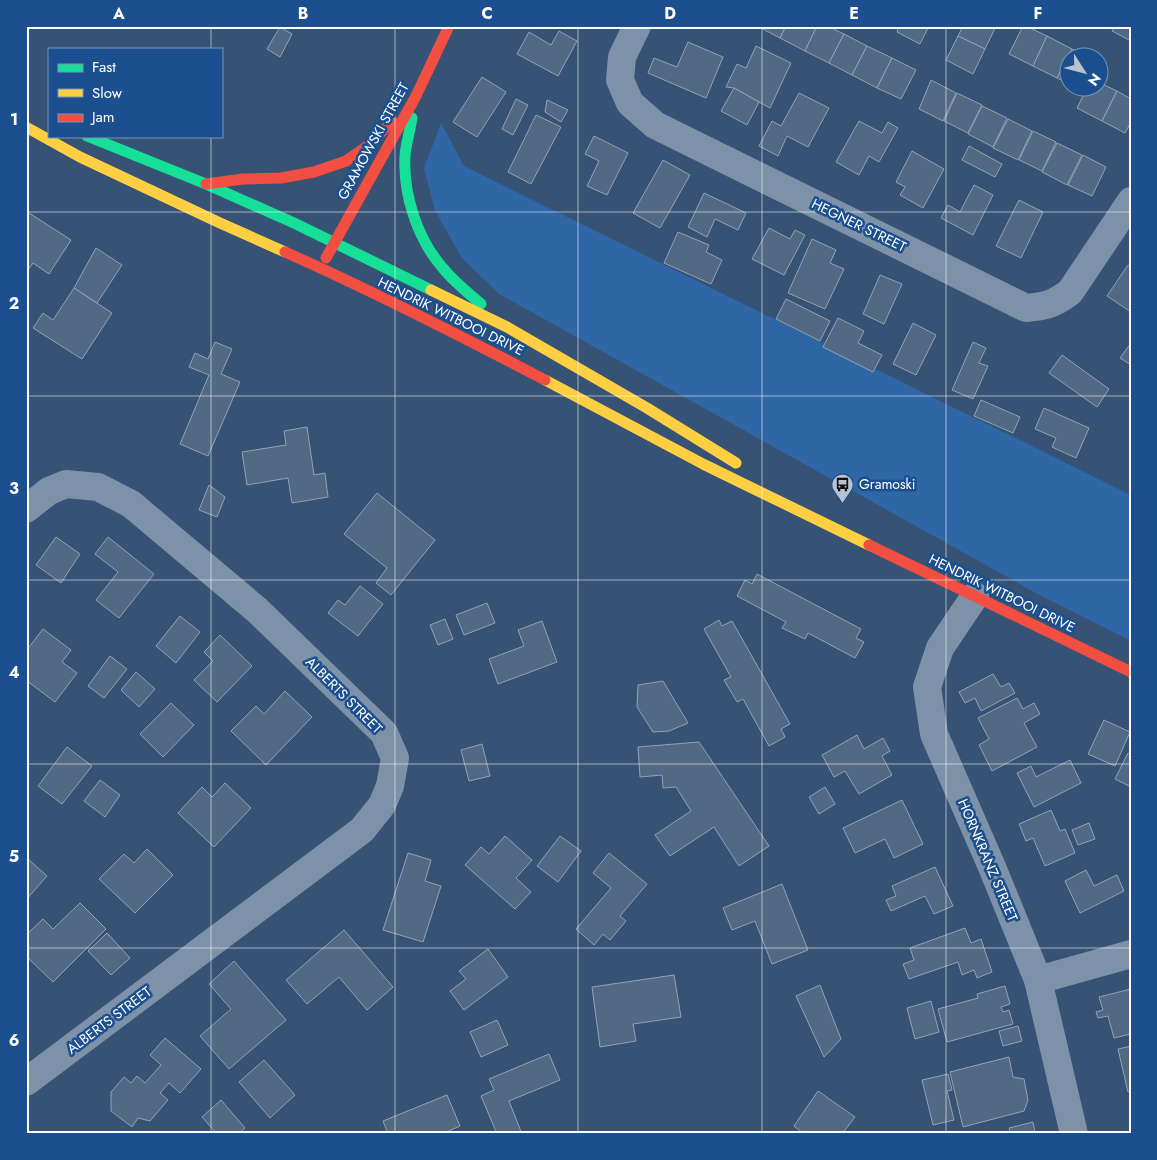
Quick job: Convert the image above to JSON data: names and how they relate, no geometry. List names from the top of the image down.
{
  "streets": {
    "main road": ["GRAMOWSKI STREET", "HENDRIK WITBOOI DRIVE"],
    "street": ["HEGNER STREET", "ALBERTS STREET", "HORNKRANZ STREET"]
  },
  "crossings": [
    ["GRAMOWSKI STREET", "HENDRIK WITBOOI DRIVE"],
    ["HENDRIK WITBOOI DRIVE", "HORNKRANZ STREET"]
  ],
  "places": {
    "bus stop": ["Gramoski"]
  },
  "legend": ["Fast", "Slow", "Jam"],
  "north": "bottom right",
  "grid": {
    "columns": [
      "A",
      "B",
      "C",
      "D",
      "E",
      "F"
    ],
    "rows": [
      "1",
      "2",
      "3",
      "4",
      "5",
      "6"
    ]
  }
}
